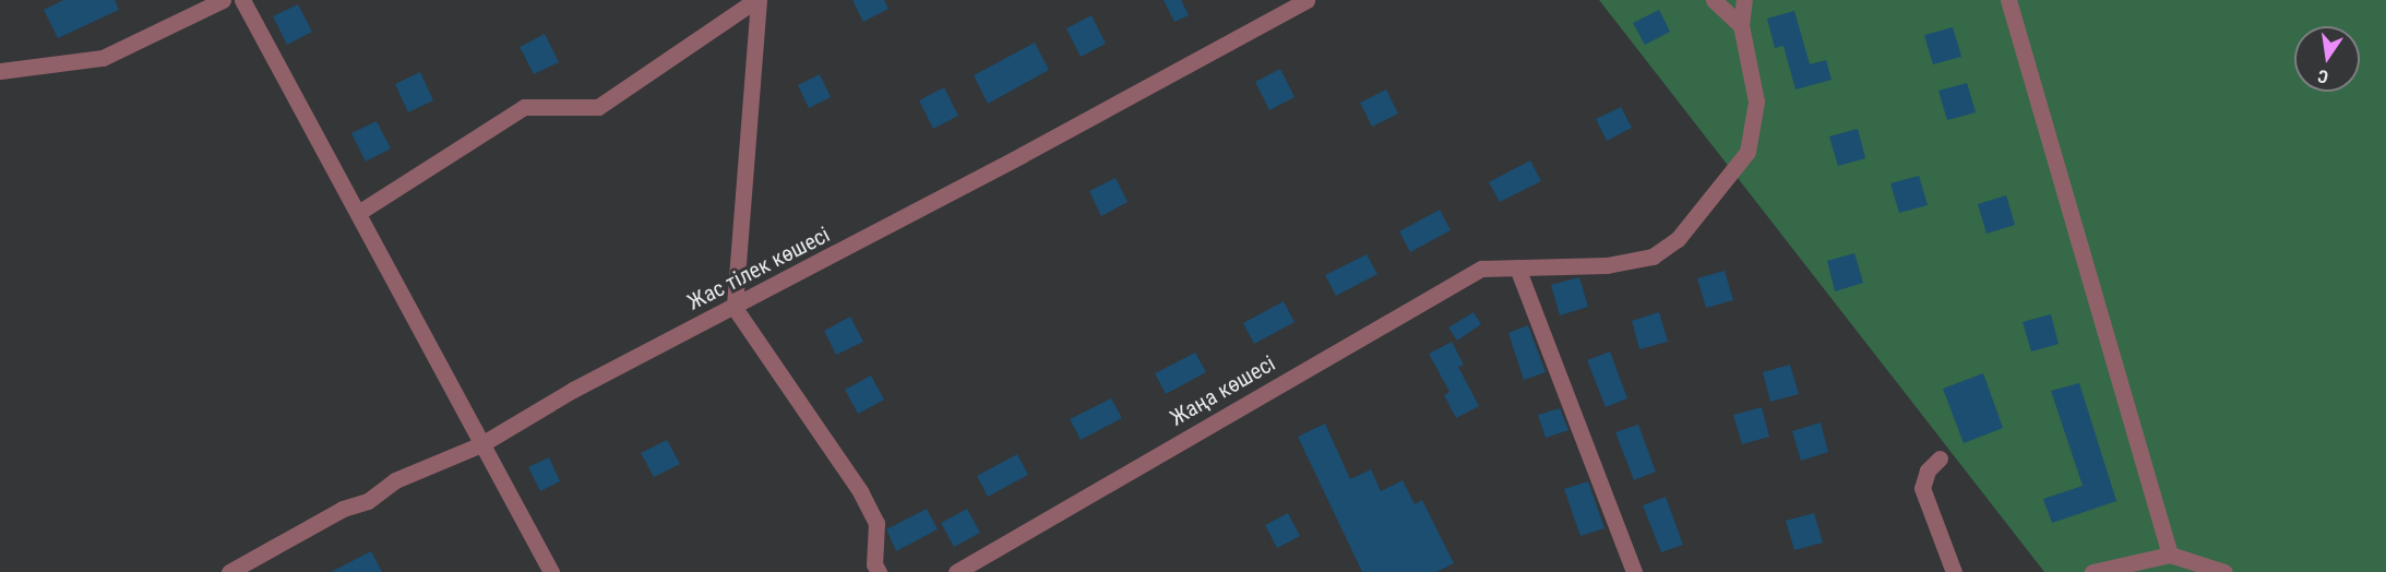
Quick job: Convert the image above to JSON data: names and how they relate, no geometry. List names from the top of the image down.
{
  "streets": {
    "street": ["Жас тілек көшесі", "Жаңа көшесі"]
  },
  "north": "bottom"
}
